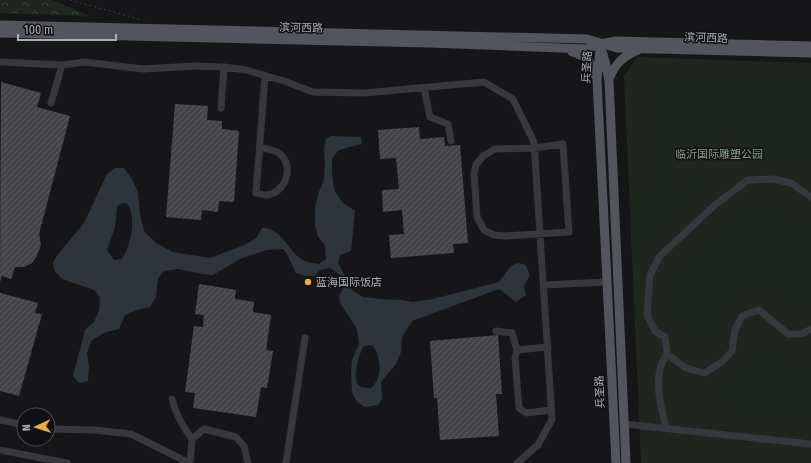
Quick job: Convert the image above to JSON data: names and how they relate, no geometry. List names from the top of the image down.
{
  "streets": {
    "main road": ["滨河西路", "兵圣路"]
  },
  "crossings": [
    ["滨河西路", "兵圣路"]
  ],
  "parks": ["临沂国际雕塑公园"],
  "places": ["蓝海国际饭店"],
  "scale_bar": "100 m",
  "north": "left"
}
